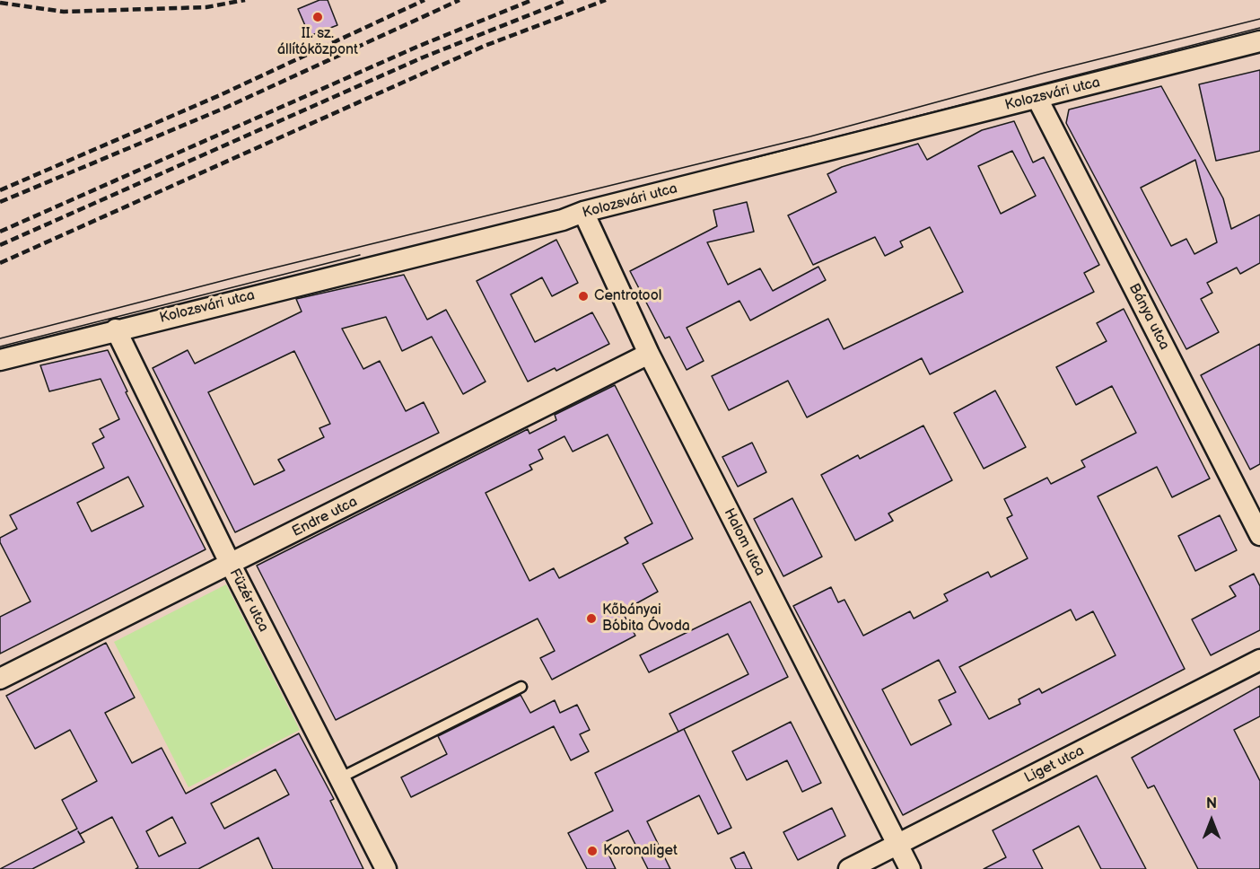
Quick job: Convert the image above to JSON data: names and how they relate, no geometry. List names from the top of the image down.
{
  "streets": {
    "street": [
      "Kolozsvári utca",
      "Bánya utca",
      "Endre utca",
      "Halom utca",
      "Füzér utca",
      "Liget utca"
    ]
  },
  "crossings": [
    ["Kolozsvári utca", "Bánya utca"],
    ["Kolozsvári utca", "Halom utca"],
    ["Kolozsvári utca", "Füzér utca"],
    ["Endre utca", "Halom utca"],
    ["Endre utca", "Füzér utca"],
    ["Halom utca", "Liget utca"]
  ],
  "places": [
    "II. sz. állítóközpont",
    "Centrotool",
    "Kőbányai Bóbita Óvoda",
    "Koronaliget"
  ],
  "north": "top"
}
